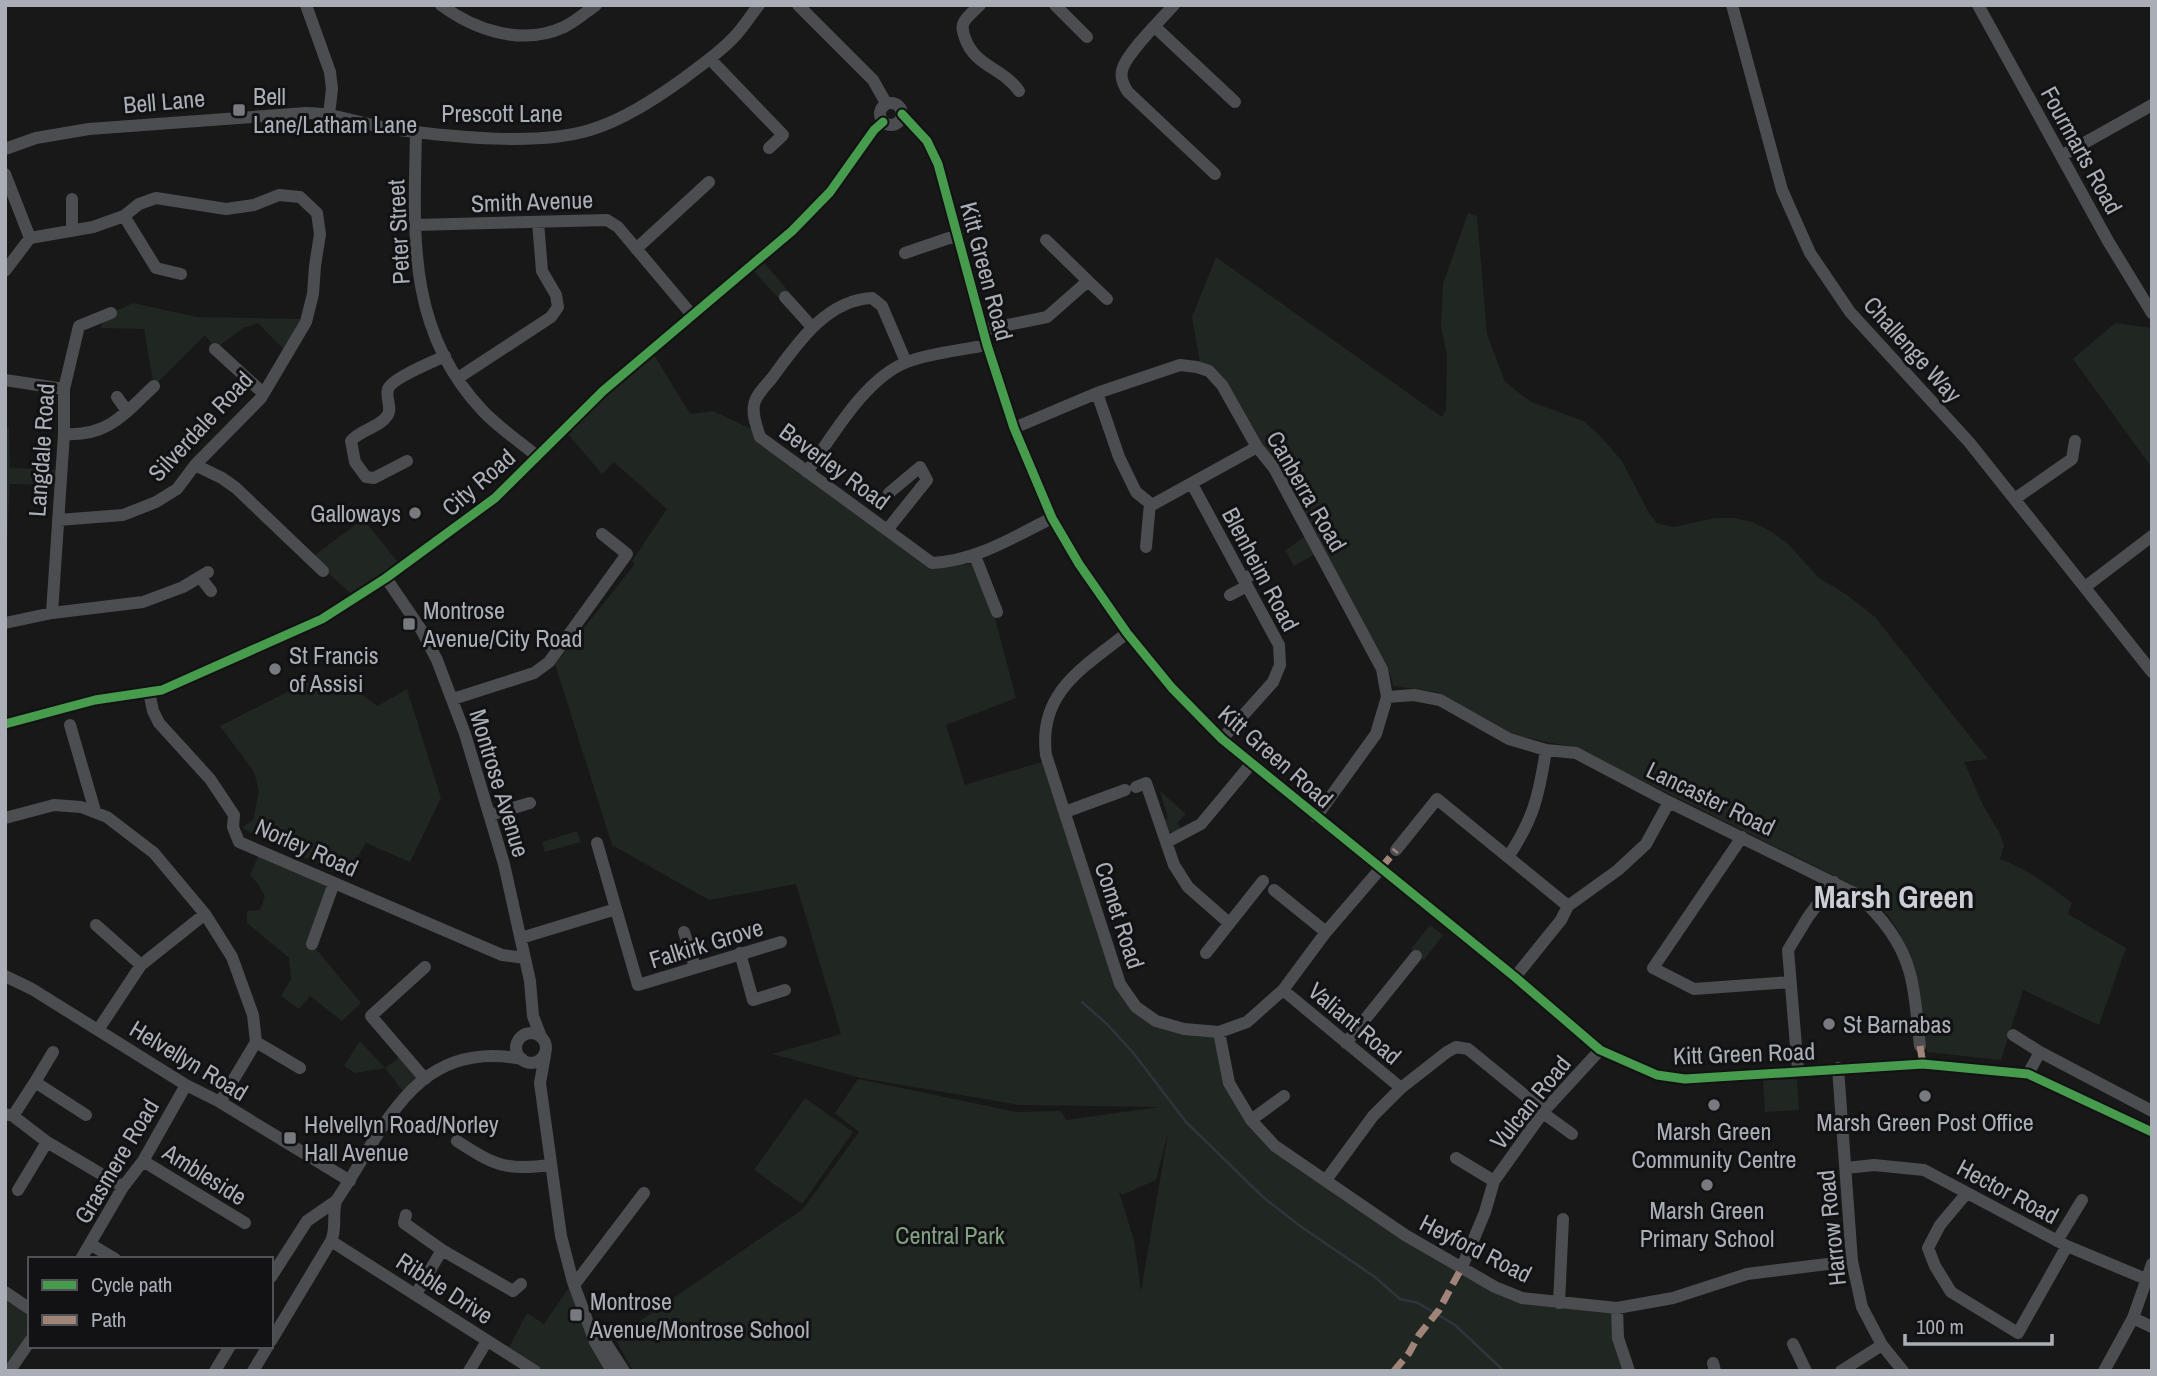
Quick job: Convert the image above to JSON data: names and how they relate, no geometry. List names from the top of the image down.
{
  "streets": {
    "street": [
      "Bell Lane",
      "Prescott Lane",
      "Fourmarts Road",
      "Smith Avenue",
      "Peter Street",
      "Kitt Green Road",
      "Challenge Way",
      "Silverdale Road",
      "Langdale Road",
      "Beverley Road",
      "City Road",
      "Canberra Road",
      "Blenheim Road",
      "Montrose Avenue",
      "Lancaster Road",
      "Norley Road",
      "Comet Road",
      "Falkirk Grove",
      "Valiant Road",
      "Helvellyn Road",
      "Vulcan Road",
      "Grasmere Road",
      "Ambleside",
      "Hector Road",
      "Harrow Road",
      "Heyford Road",
      "Ribble Drive"
    ]
  },
  "crossings": [
    ["Bell Lane", "Prescott Lane"],
    ["Prescott Lane", "Peter Street"],
    ["Smith Avenue", "Peter Street"],
    ["Smith Avenue", "City Road"],
    ["Peter Street", "City Road"],
    ["Kitt Green Road", "Beverley Road"],
    ["Kitt Green Road", "City Road"],
    ["Kitt Green Road", "Canberra Road"],
    ["Kitt Green Road", "Blenheim Road"],
    ["Kitt Green Road", "Comet Road"],
    ["Kitt Green Road", "Vulcan Road"],
    ["Kitt Green Road", "Harrow Road"],
    ["Silverdale Road", "Langdale Road"],
    ["City Road", "Montrose Avenue"],
    ["City Road", "Norley Road"],
    ["Canberra Road", "Lancaster Road"],
    ["Montrose Avenue", "Norley Road"],
    ["Comet Road", "Valiant Road"],
    ["Comet Road", "Heyford Road"],
    ["Helvellyn Road", "Grasmere Road"],
    ["Vulcan Road", "Heyford Road"],
    ["Grasmere Road", "Ambleside"],
    ["Hector Road", "Harrow Road"],
    ["Harrow Road", "Heyford Road"]
  ],
  "districts": ["Marsh Green"],
  "parks": ["Central Park"],
  "places": {
    "transit": [
      "Bell Lane/Latham Lane",
      "Montrose Avenue/City Road",
      "Helvellyn Road/Norley Hall Avenue",
      "Montrose Avenue/Montrose School"
    ],
    "other": [
      "Galloways",
      "St Francis of Assisi",
      "St Barnabas",
      "Marsh Green Post Office",
      "Marsh Green Community Centre",
      "Marsh Green Primary School"
    ]
  },
  "legend": ["Cycle path", "Path"],
  "scale_bar": "100 m"
}
